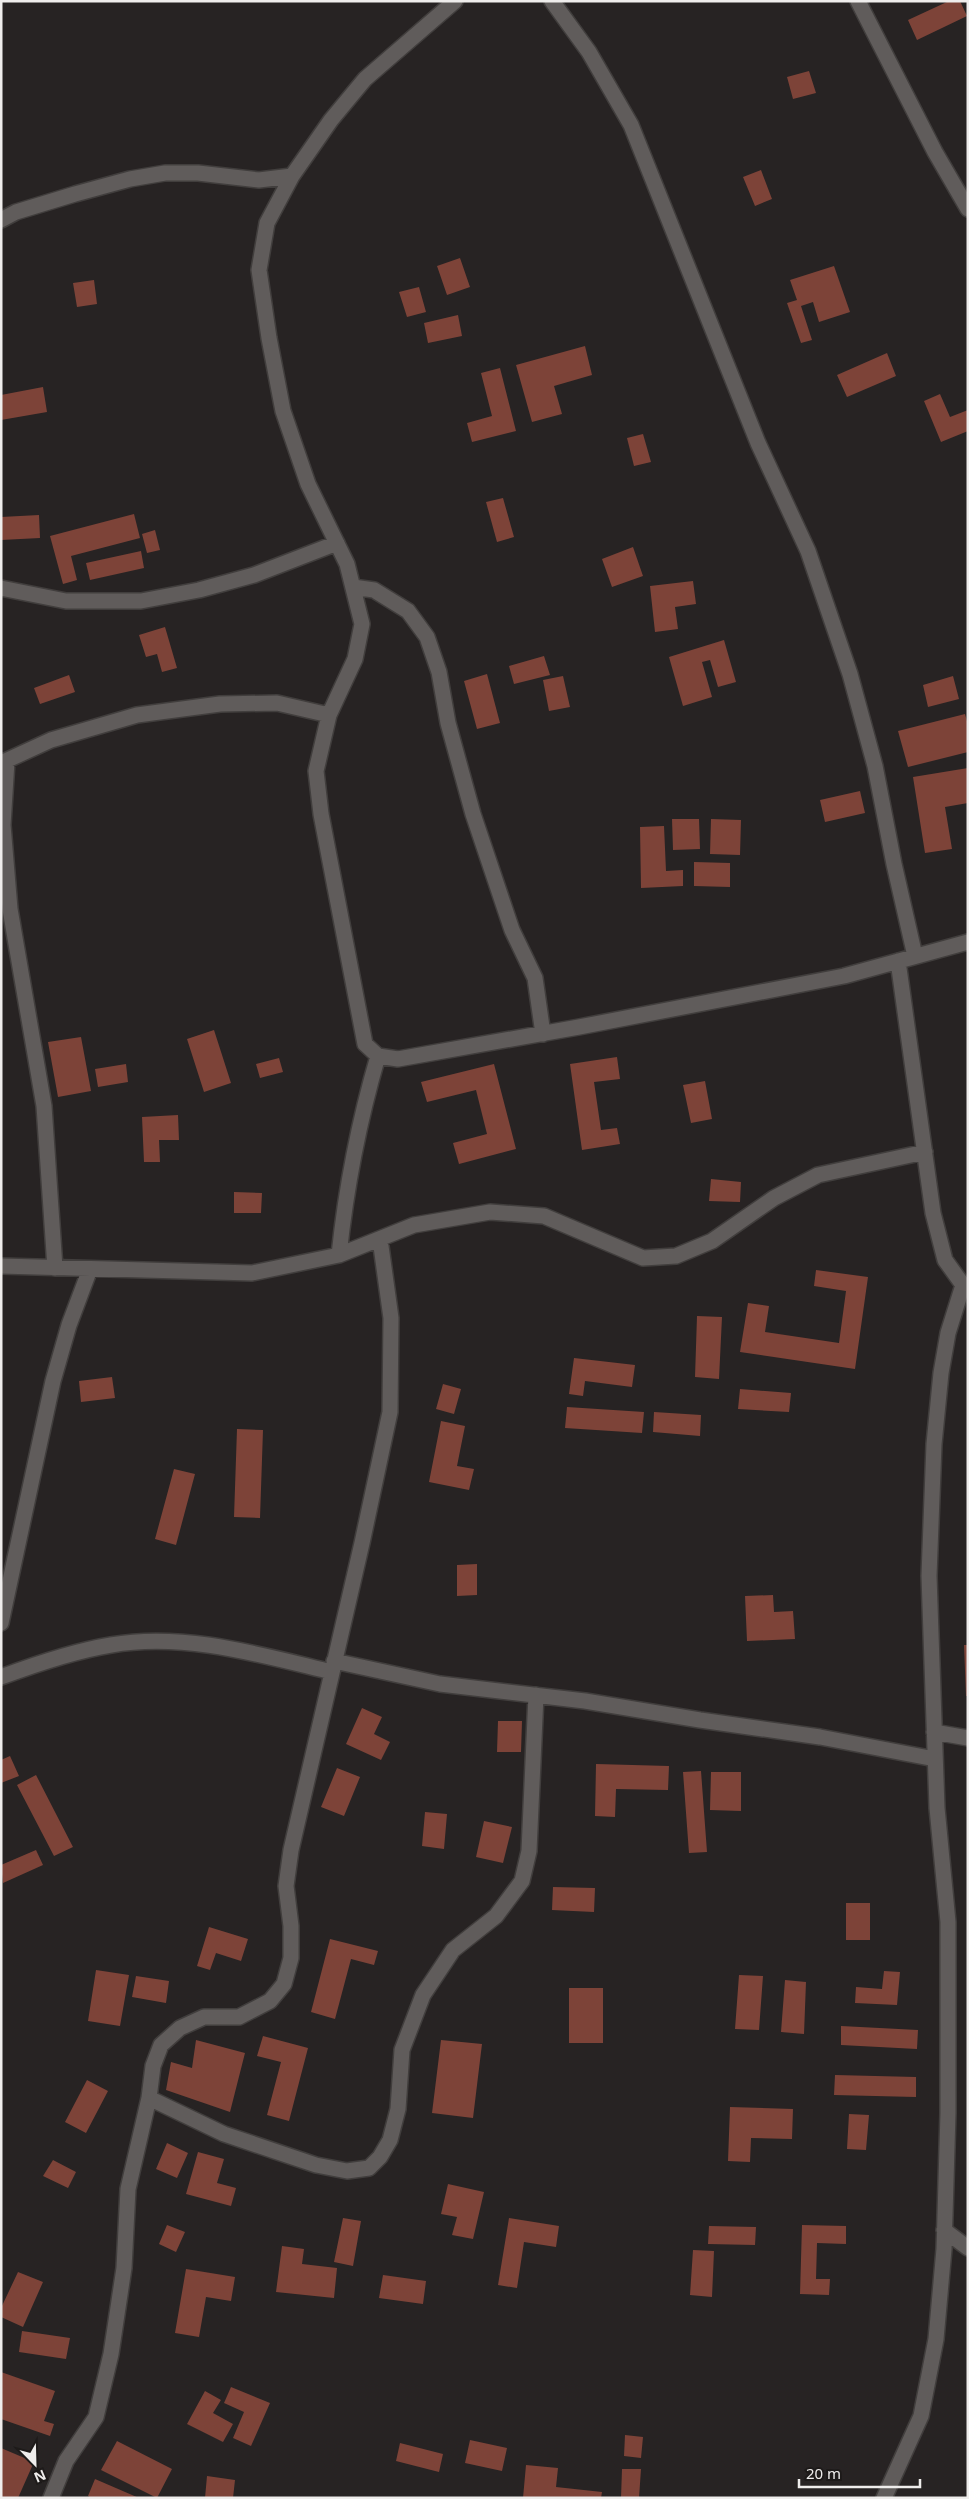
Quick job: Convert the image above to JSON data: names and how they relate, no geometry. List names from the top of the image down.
{
  "scale_bar": "20 m",
  "north": "bottom right"
}
